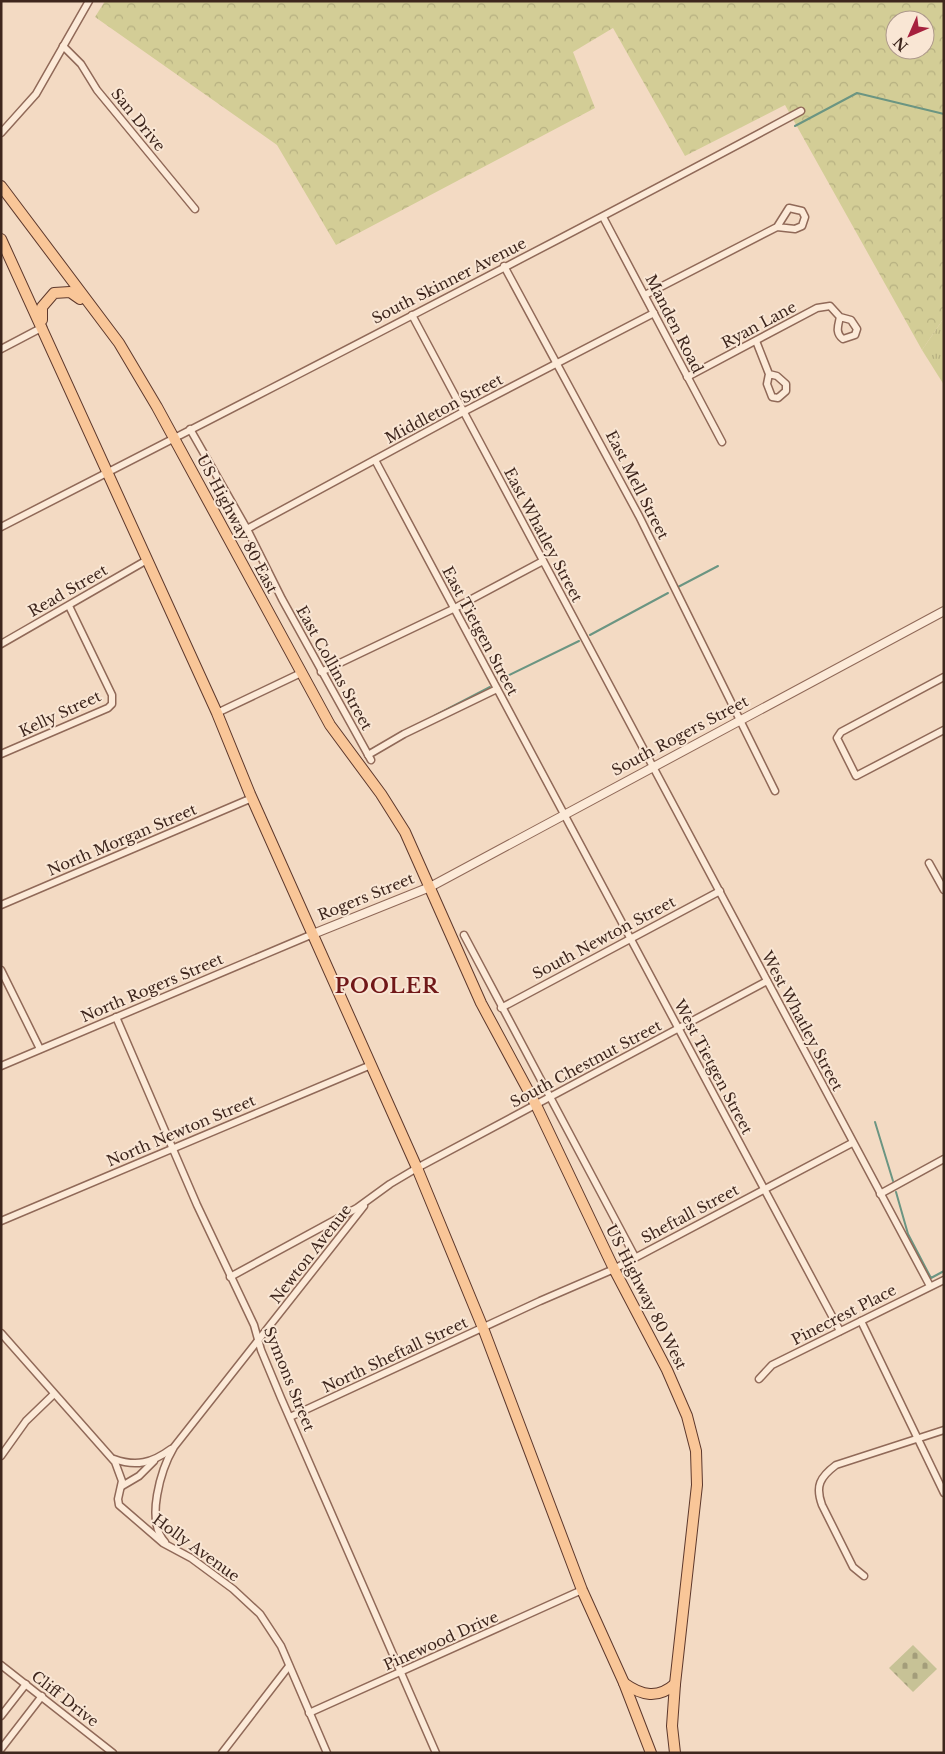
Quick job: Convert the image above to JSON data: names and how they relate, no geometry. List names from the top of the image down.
{
  "streets": {
    "main road": ["US Highway 80 East", "US Highway 80 West"],
    "street": [
      "San Drive",
      "South Skinner Avenue",
      "Manden Road",
      "Ryan Lane",
      "Middleton Street",
      "East Mell Street",
      "East Whatley Street",
      "Read Street",
      "East Tietgen Street",
      "East Collins Street",
      "Kelly Street",
      "South Rogers Street",
      "North Morgan Street",
      "Rogers Street",
      "South Newton Street",
      "North Rogers Street",
      "West Whatley Street",
      "South Chestnut Street",
      "West Tietgen Street",
      "North Newton Street",
      "Sheftall Street",
      "Newton Avenue",
      "Pinecrest Place",
      "North Sheftall Street",
      "Symons Street",
      "Holly Avenue",
      "Pinewood Drive",
      "Cliff Drive"
    ]
  },
  "crossings": [
    ["South Skinner Avenue", "Manden Road"],
    ["South Skinner Avenue", "East Mell Street"],
    ["South Skinner Avenue", "US Highway 80 East"],
    ["South Skinner Avenue", "East Whatley Street"],
    ["South Skinner Avenue", "East Collins Street"],
    ["Manden Road", "Ryan Lane"],
    ["Manden Road", "Middleton Street"],
    ["Middleton Street", "East Mell Street"],
    ["Middleton Street", "East Whatley Street"],
    ["Middleton Street", "East Tietgen Street"],
    ["Middleton Street", "East Collins Street"],
    ["East Mell Street", "South Rogers Street"],
    ["US Highway 80 East", "South Rogers Street"],
    ["US Highway 80 East", "Rogers Street"],
    ["US Highway 80 East", "US Highway 80 West"],
    ["East Whatley Street", "South Rogers Street"],
    ["East Whatley Street", "West Whatley Street"],
    ["Read Street", "Kelly Street"],
    ["East Tietgen Street", "East Collins Street"],
    ["East Tietgen Street", "South Rogers Street"],
    ["East Tietgen Street", "West Tietgen Street"],
    ["South Rogers Street", "Rogers Street"],
    ["South Rogers Street", "West Whatley Street"],
    ["South Rogers Street", "West Tietgen Street"],
    ["South Rogers Street", "US Highway 80 West"],
    ["Rogers Street", "North Rogers Street"],
    ["Rogers Street", "US Highway 80 West"],
    ["South Newton Street", "West Whatley Street"],
    ["South Newton Street", "West Tietgen Street"],
    ["North Rogers Street", "Symons Street"],
    ["West Whatley Street", "South Chestnut Street"],
    ["West Whatley Street", "Sheftall Street"],
    ["West Whatley Street", "Pinecrest Place"],
    ["South Chestnut Street", "West Tietgen Street"],
    ["South Chestnut Street", "Newton Avenue"],
    ["South Chestnut Street", "US Highway 80 West"],
    ["South Chestnut Street", "Symons Street"],
    ["West Tietgen Street", "Sheftall Street"],
    ["West Tietgen Street", "Pinecrest Place"],
    ["North Newton Street", "Symons Street"],
    ["Sheftall Street", "US Highway 80 West"],
    ["Sheftall Street", "North Sheftall Street"],
    ["Newton Avenue", "Symons Street"],
    ["Newton Avenue", "Holly Avenue"],
    ["North Sheftall Street", "Symons Street"],
    ["Symons Street", "Pinewood Drive"],
    ["Holly Avenue", "Pinewood Drive"]
  ],
  "districts": ["POOLER"],
  "north": "bottom left"
}
